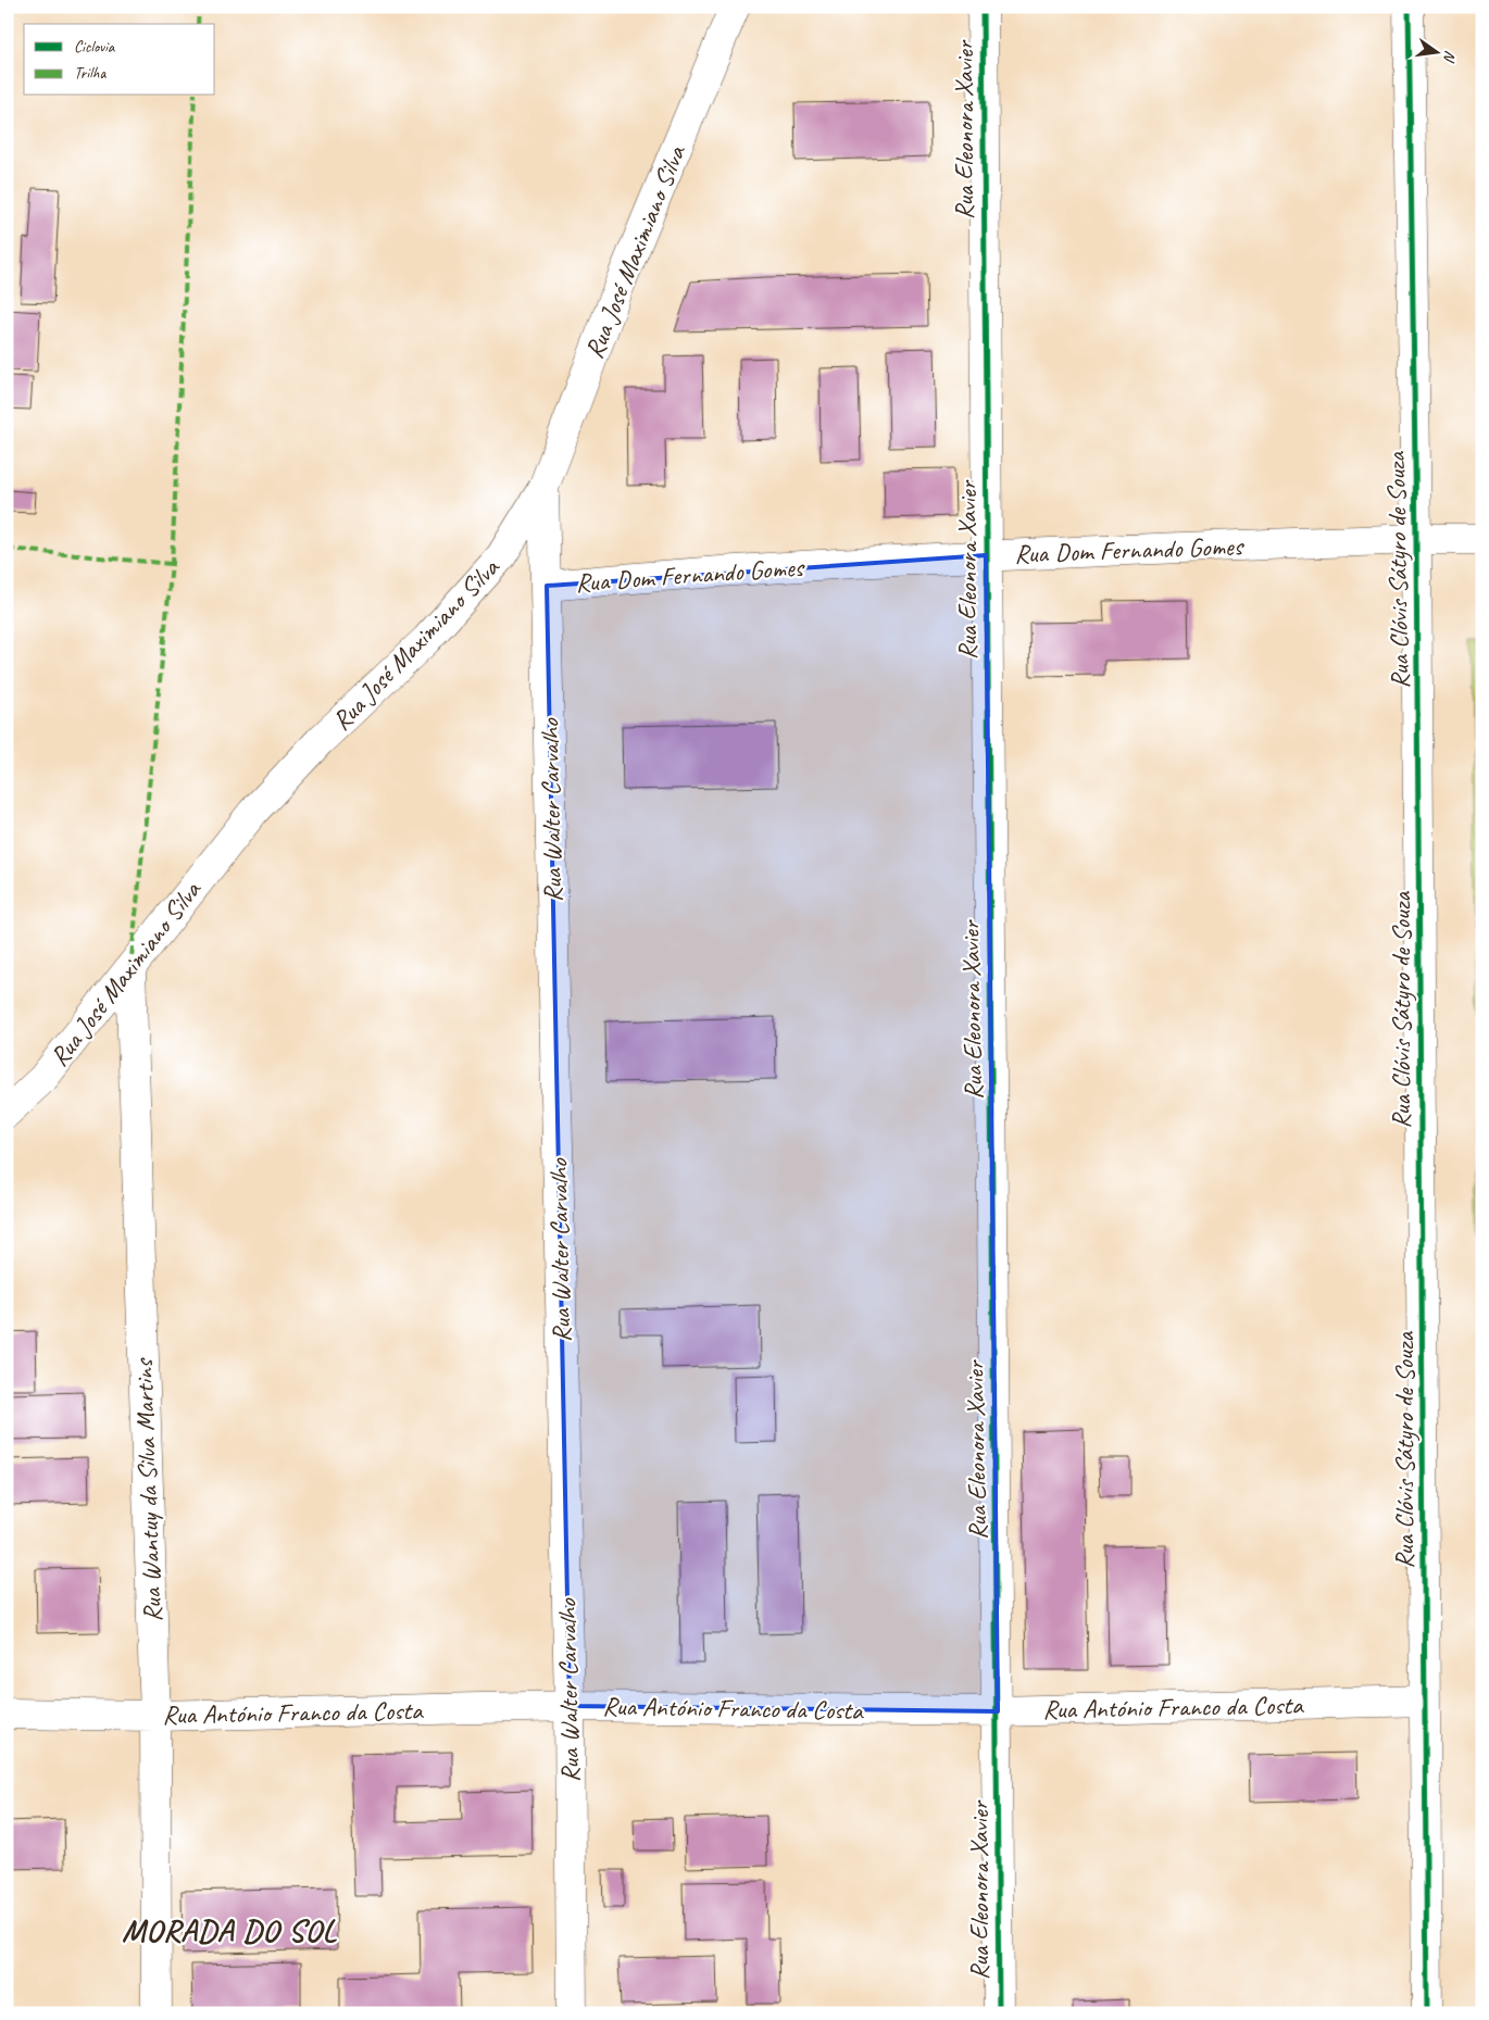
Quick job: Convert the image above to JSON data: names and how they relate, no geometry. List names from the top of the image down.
{
  "streets": {
    "street": [
      "Rua Eleonora Xavier",
      "Rua José Maximiano Silva",
      "Rua Dom Fernando Gomes",
      "Rua Clóvis Sátyro de Souza",
      "Rua Walter Carvalho",
      "Rua Wantuy da Silva Martins",
      "Rua António Franco da Costa"
    ]
  },
  "crossings": [
    ["Rua Eleonora Xavier", "Rua Dom Fernando Gomes"],
    ["Rua Eleonora Xavier", "Rua António Franco da Costa"],
    ["Rua José Maximiano Silva", "Rua Walter Carvalho"],
    ["Rua José Maximiano Silva", "Rua Wantuy da Silva Martins"],
    ["Rua Dom Fernando Gomes", "Rua Clóvis Sátyro de Souza"],
    ["Rua Dom Fernando Gomes", "Rua Walter Carvalho"],
    ["Rua Clóvis Sátyro de Souza", "Rua António Franco da Costa"],
    ["Rua Walter Carvalho", "Rua António Franco da Costa"],
    ["Rua Wantuy da Silva Martins", "Rua António Franco da Costa"]
  ],
  "districts": ["MORADA DO SOL"],
  "legend": ["Ciclovia", "Trilha"],
  "north": "right"
}
